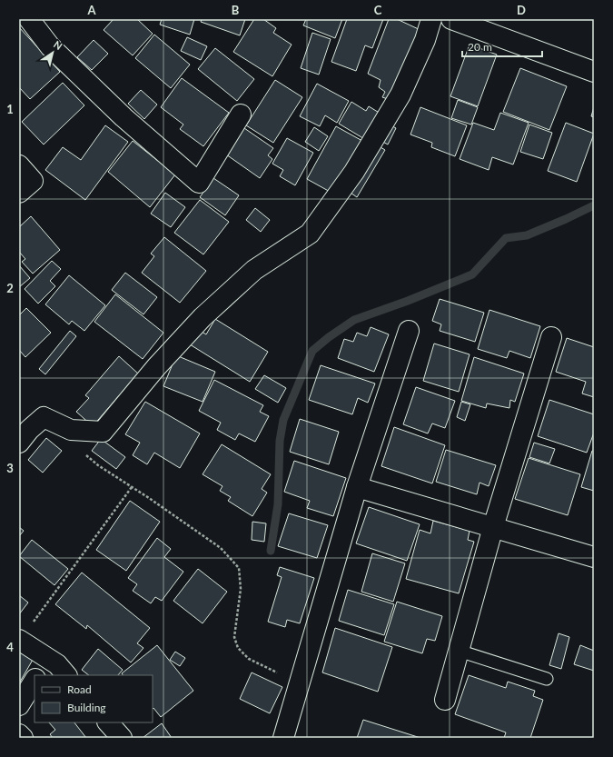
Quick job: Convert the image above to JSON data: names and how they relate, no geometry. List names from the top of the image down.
{
  "legend": ["Road", "Building"],
  "scale_bar": "20 m",
  "north": "top right",
  "grid": {
    "columns": [
      "A",
      "B",
      "C",
      "D"
    ],
    "rows": [
      "1",
      "2",
      "3",
      "4"
    ]
  }
}
